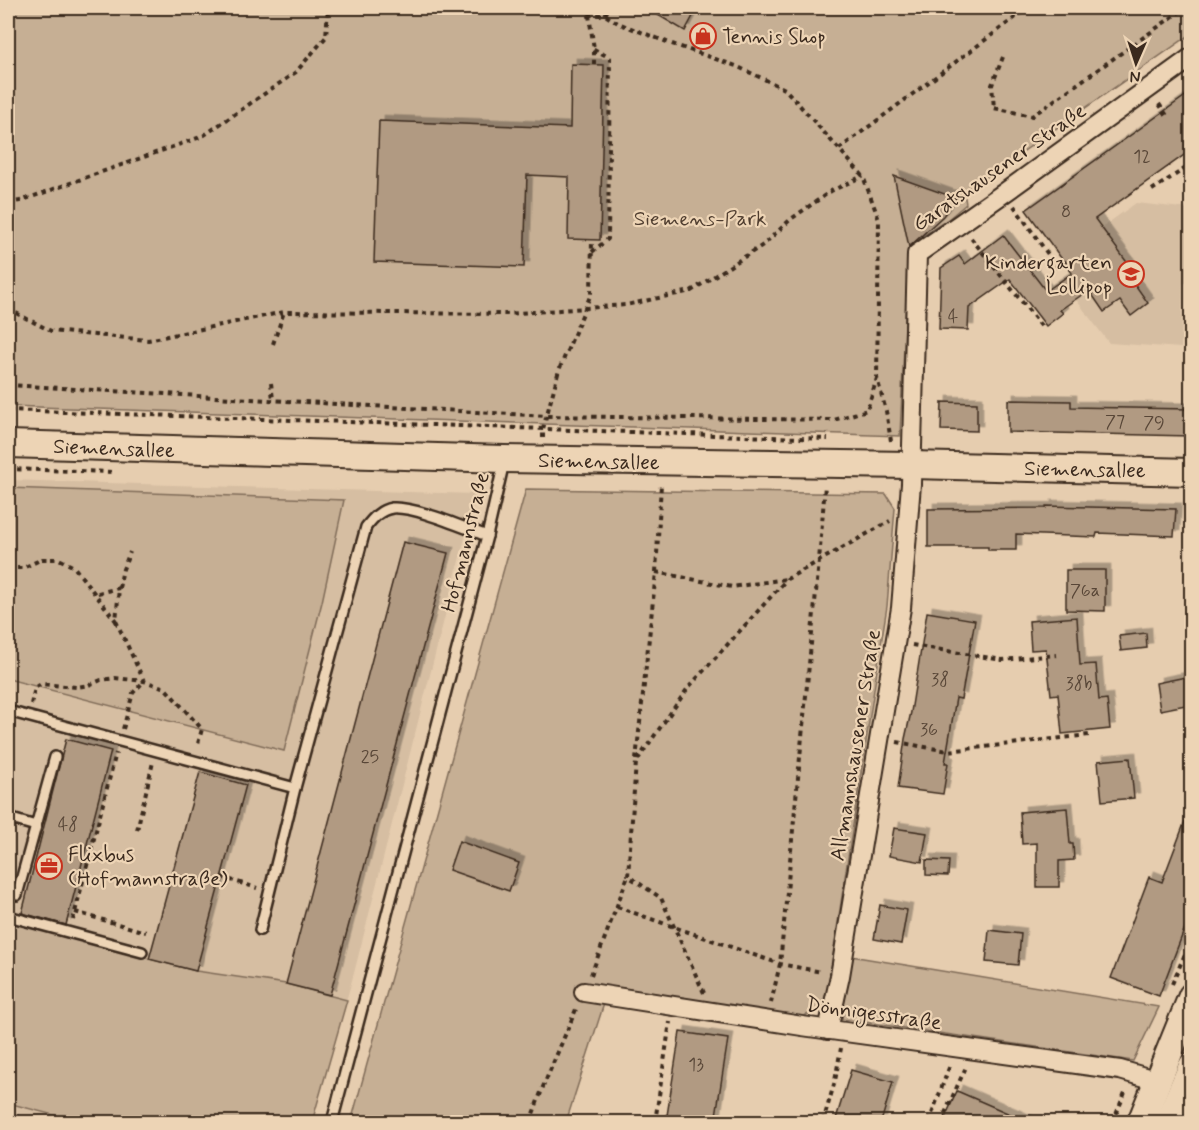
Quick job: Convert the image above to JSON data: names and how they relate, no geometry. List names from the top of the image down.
{
  "streets": {
    "main road": ["Siemensallee"],
    "street": ["Garatshausener Straße", "Allmannshausener Straße", "Dönnigesstraße"],
    "lane": ["Hofmannstraße"]
  },
  "crossings": [
    ["Garatshausener Straße", "Siemensallee"],
    ["Garatshausener Straße", "Allmannshausener Straße"],
    ["Siemensallee", "Hofmannstraße"],
    ["Siemensallee", "Allmannshausener Straße"],
    ["Allmannshausener Straße", "Dönnigesstraße"]
  ],
  "parks": ["Siemens-Park"],
  "places": {
    "shop": ["Tennis Shop"],
    "school or university": ["Kindergarten Lollipop"],
    "office": ["Flixbus (Hofmannstraße)"]
  },
  "house_numbers": [
    "12",
    "8",
    "4",
    "77",
    "79",
    "76a",
    "38",
    "38b",
    "36",
    "25",
    "48",
    "13"
  ],
  "north": "bottom"
}
